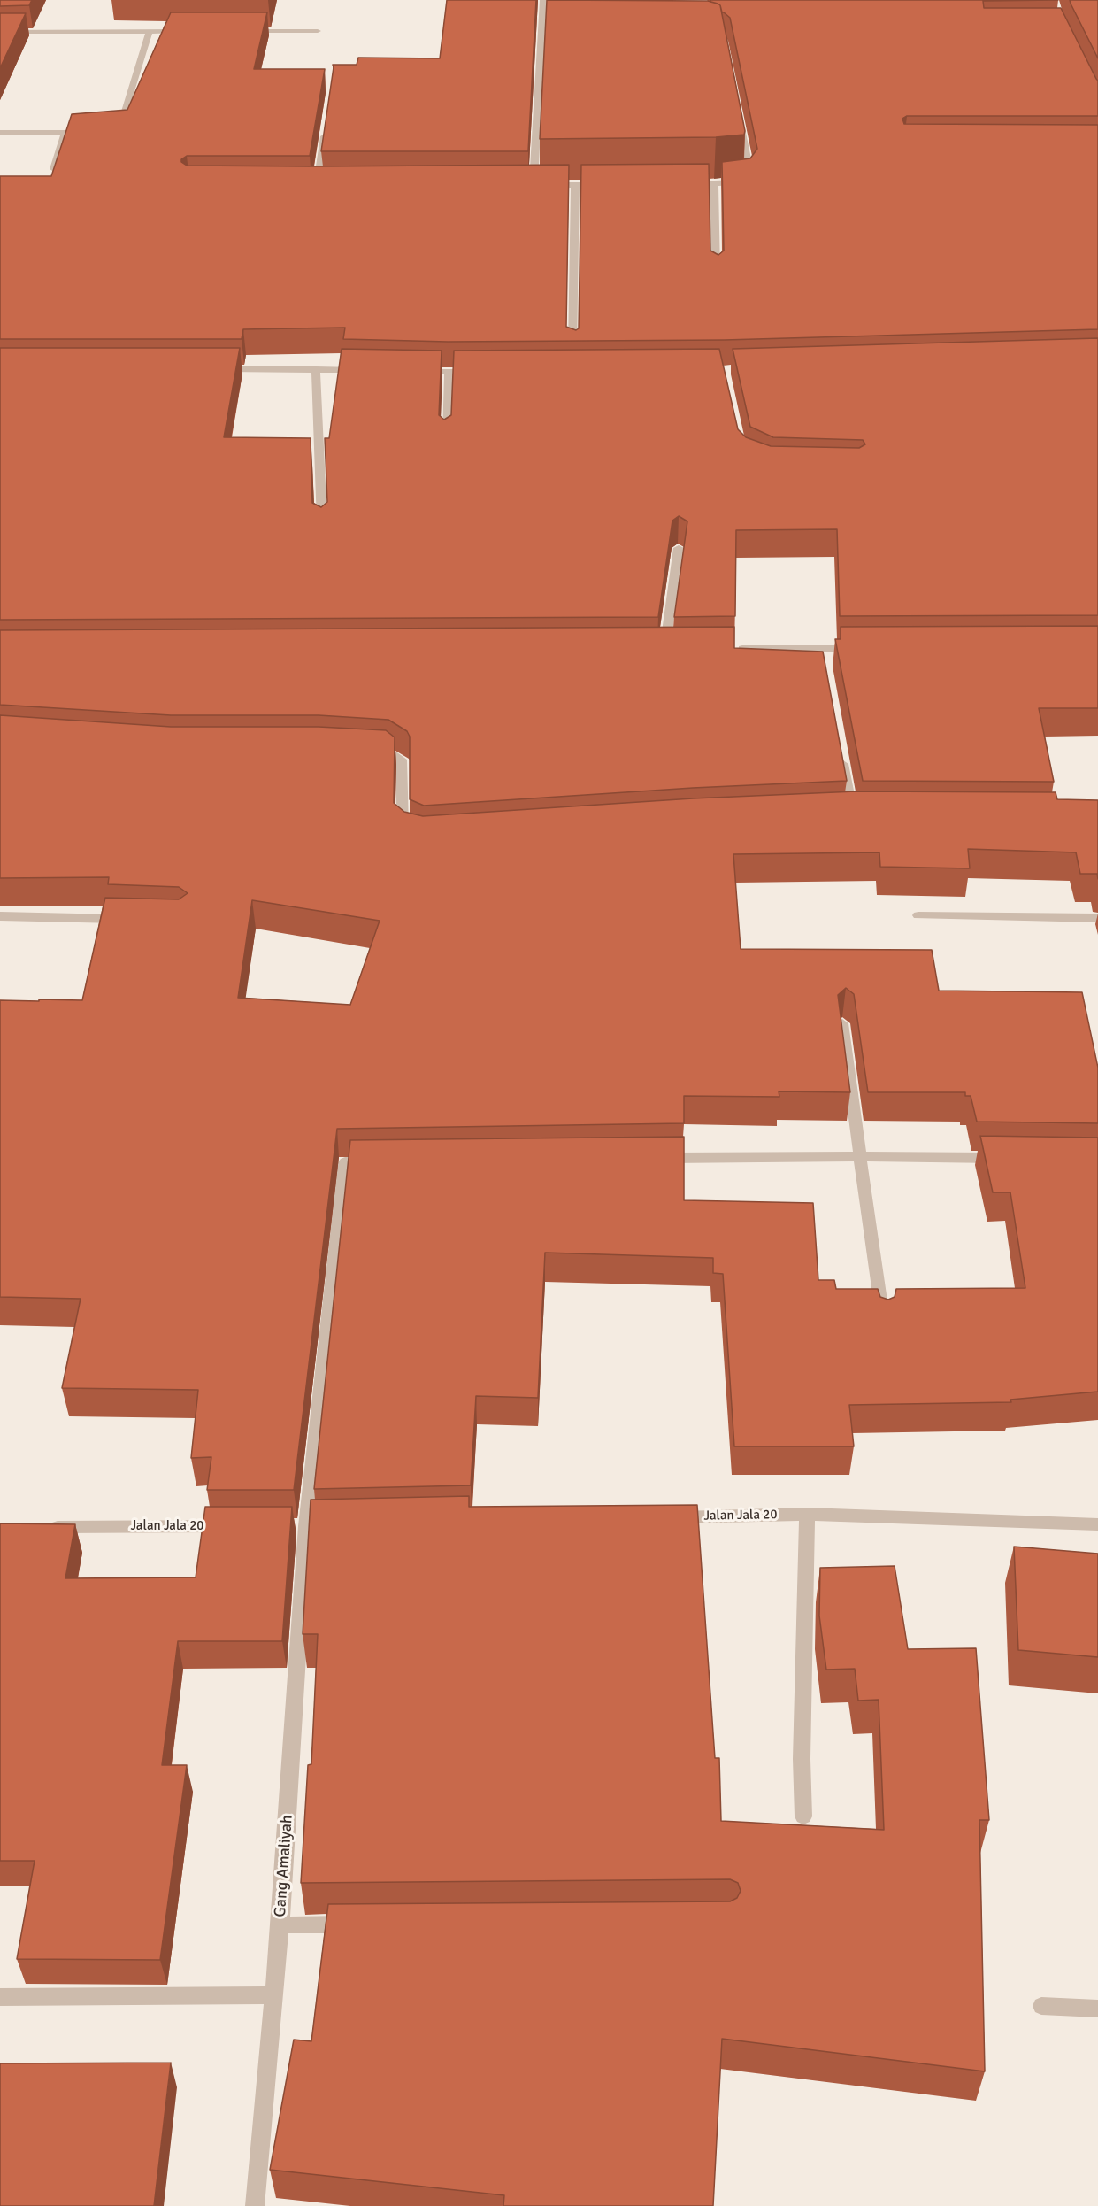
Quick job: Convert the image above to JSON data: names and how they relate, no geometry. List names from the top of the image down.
{
  "streets": {
    "street": ["Jalan Jala 20", "Gang Amaliyah"]
  }
}
